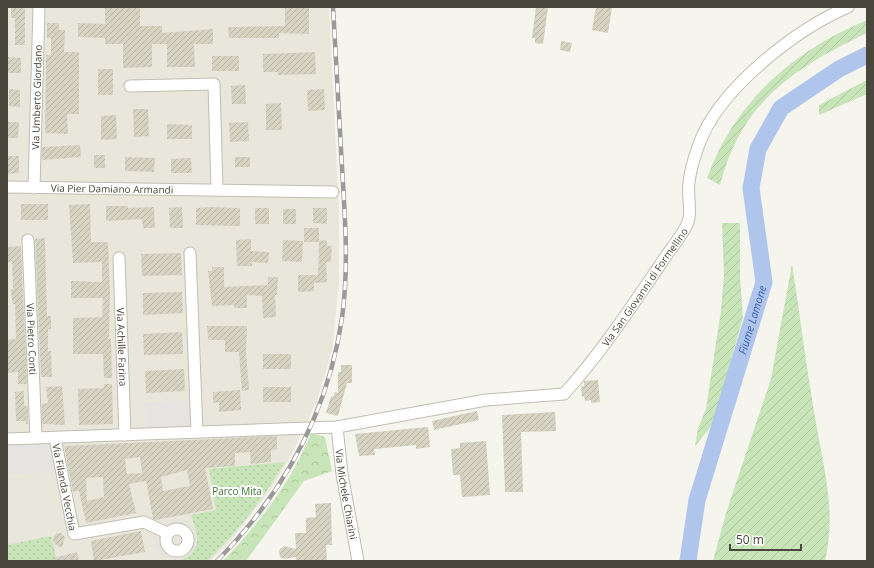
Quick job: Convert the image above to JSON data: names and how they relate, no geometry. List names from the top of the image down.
{
  "streets": {
    "street": [
      "Via Umberto Giordano",
      "Via Pier Damiano Armandi",
      "Via San Giovanni di Formellino",
      "Via Pietro Conti",
      "Via Achille Farina",
      "Via Filanda Vecchia",
      "Via Michele Chiarini"
    ]
  },
  "crossings": [
    ["Via Umberto Giordano", "Via Pier Damiano Armandi"],
    ["Via San Giovanni di Formellino", "Via Filanda Vecchia"],
    ["Via San Giovanni di Formellino", "Via Michele Chiarini"],
    ["Via Pietro Conti", "Via Filanda Vecchia"],
    ["Via Achille Farina", "Via Filanda Vecchia"],
    ["Via Filanda Vecchia", "Via Michele Chiarini"]
  ],
  "water": ["Fiume Lamone"],
  "parks": ["Parco Mita"],
  "scale_bar": "50 m"
}
